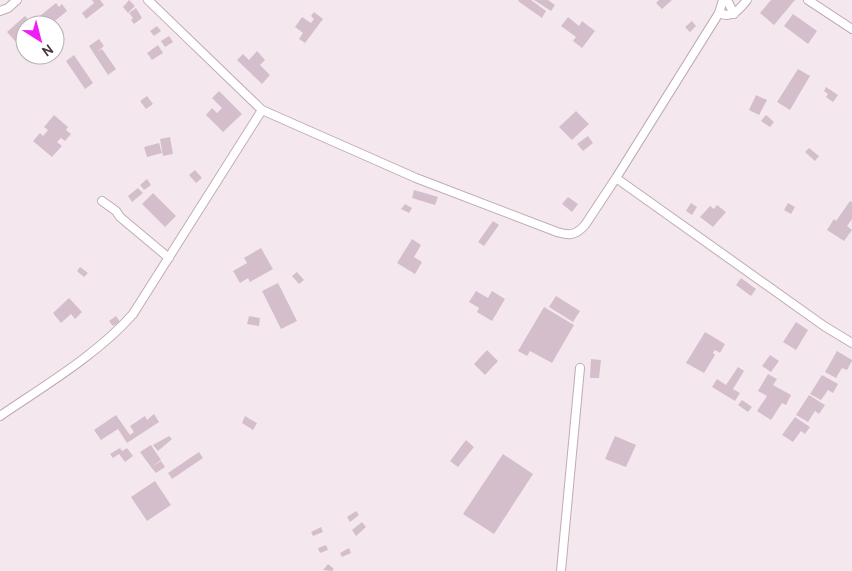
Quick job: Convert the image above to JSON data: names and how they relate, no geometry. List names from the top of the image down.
{
  "north": "bottom right"
}
